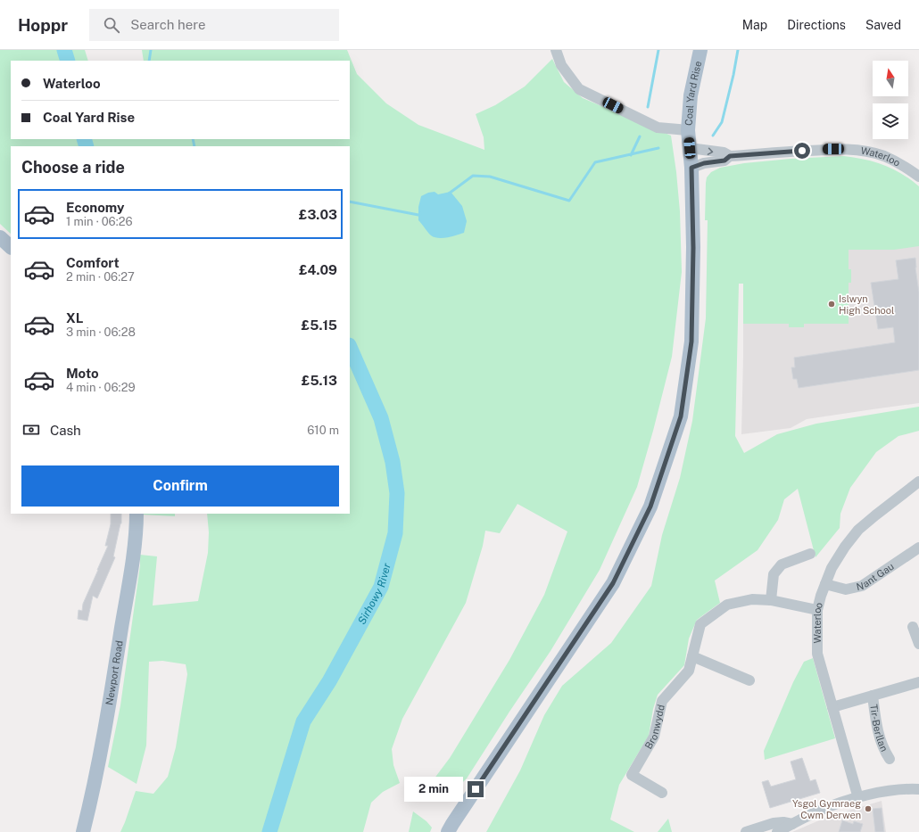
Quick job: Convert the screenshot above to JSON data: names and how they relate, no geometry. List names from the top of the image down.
{
  "streets": {
    "main road": ["Coal Yard Rise", "Newport Road"],
    "street": [
      "Waterloo",
      "Nant Gau",
      "Bronwydd",
      "Tir-Berllan"
    ]
  },
  "crossings": [
    ["Coal Yard Rise", "Waterloo"],
    ["Waterloo", "Nant Gau"],
    ["Waterloo", "Bronwydd"],
    ["Waterloo", "Tir-Berllan"]
  ],
  "water": ["Sirhowy River"],
  "places": ["Islwyn High School", "Ysgol Gymraeg Cwm Derwen"],
  "north": "top",
  "page": {
    "header": "Hoppr",
    "search": "Search here",
    "nav": ["Map", "Directions", "Saved"],
    "banner": ["Waterloo", "Coal Yard Rise"],
    "heading": "Choose a ride",
    "list": [
      {
        "name": "Economy",
        "note": "1 min · 06:26",
        "value": "£3.03"
      },
      {
        "name": "Comfort",
        "note": "2 min · 06:27",
        "value": "£4.09"
      },
      {
        "name": "XL",
        "note": "3 min · 06:28",
        "value": "£5.15"
      },
      {
        "name": "Moto",
        "note": "4 min · 06:29",
        "value": "£5.13"
      }
    ],
    "pay": ["Cash", "610 m"],
    "buttons": "Confirm",
    "bubble": "2 min"
  }
}
